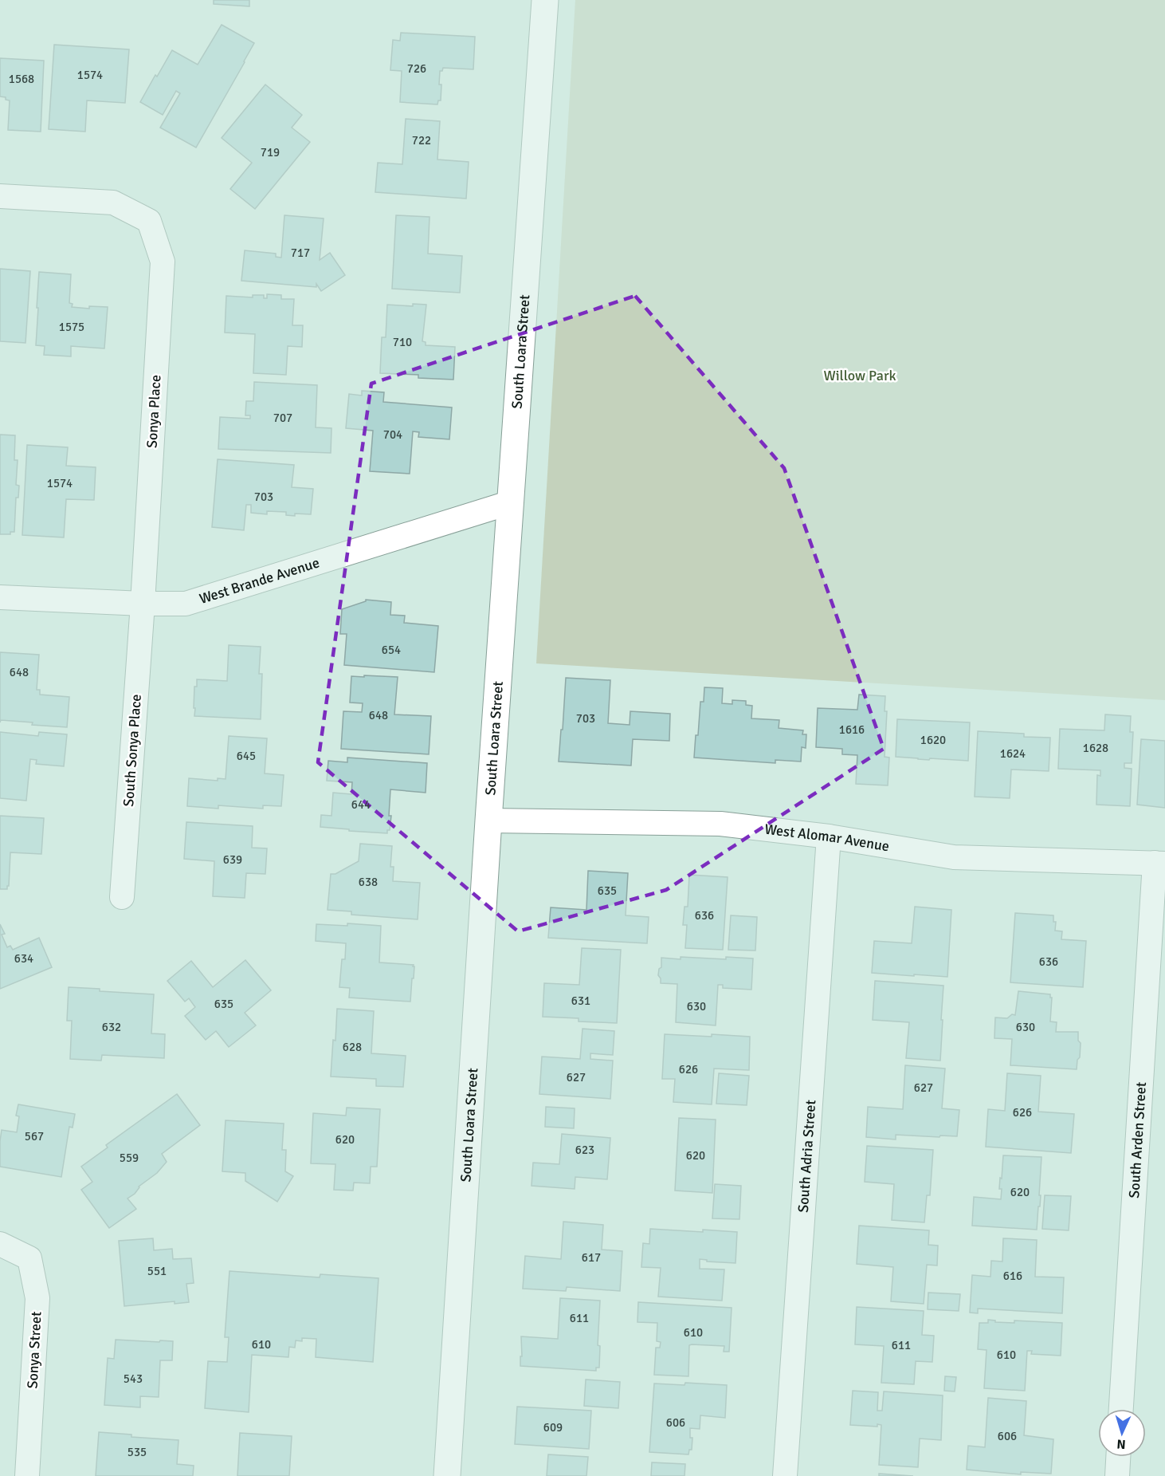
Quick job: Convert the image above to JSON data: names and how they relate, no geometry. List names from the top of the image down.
{
  "streets": {
    "street": [
      "South Loara Street",
      "Sonya Place",
      "West Brande Avenue",
      "South Sonya Place",
      "West Alomar Avenue",
      "South Arden Street",
      "South Adria Street",
      "Sonya Street"
    ]
  },
  "crossings": [
    ["South Loara Street", "West Brande Avenue"],
    ["South Loara Street", "West Alomar Avenue"],
    ["Sonya Place", "West Brande Avenue"],
    ["Sonya Place", "South Sonya Place"],
    ["West Brande Avenue", "South Sonya Place"],
    ["West Alomar Avenue", "South Arden Street"],
    ["West Alomar Avenue", "South Adria Street"]
  ],
  "parks": ["Willow Park"],
  "house_numbers": [
    "726",
    "1574",
    "1568",
    "722",
    "719",
    "717",
    "1575",
    "710",
    "707",
    "704",
    "1574",
    "703",
    "654",
    "648",
    "648",
    "703",
    "1616",
    "1620",
    "1628",
    "1624",
    "645",
    "644",
    "639",
    "638",
    "635",
    "636",
    "634",
    "636",
    "631",
    "635",
    "630",
    "632",
    "630",
    "628",
    "626",
    "627",
    "627",
    "626",
    "567",
    "620",
    "623",
    "620",
    "559",
    "620",
    "617",
    "551",
    "616",
    "611",
    "610",
    "610",
    "611",
    "610",
    "543",
    "606",
    "609",
    "606",
    "535"
  ],
  "north": "bottom"
}
